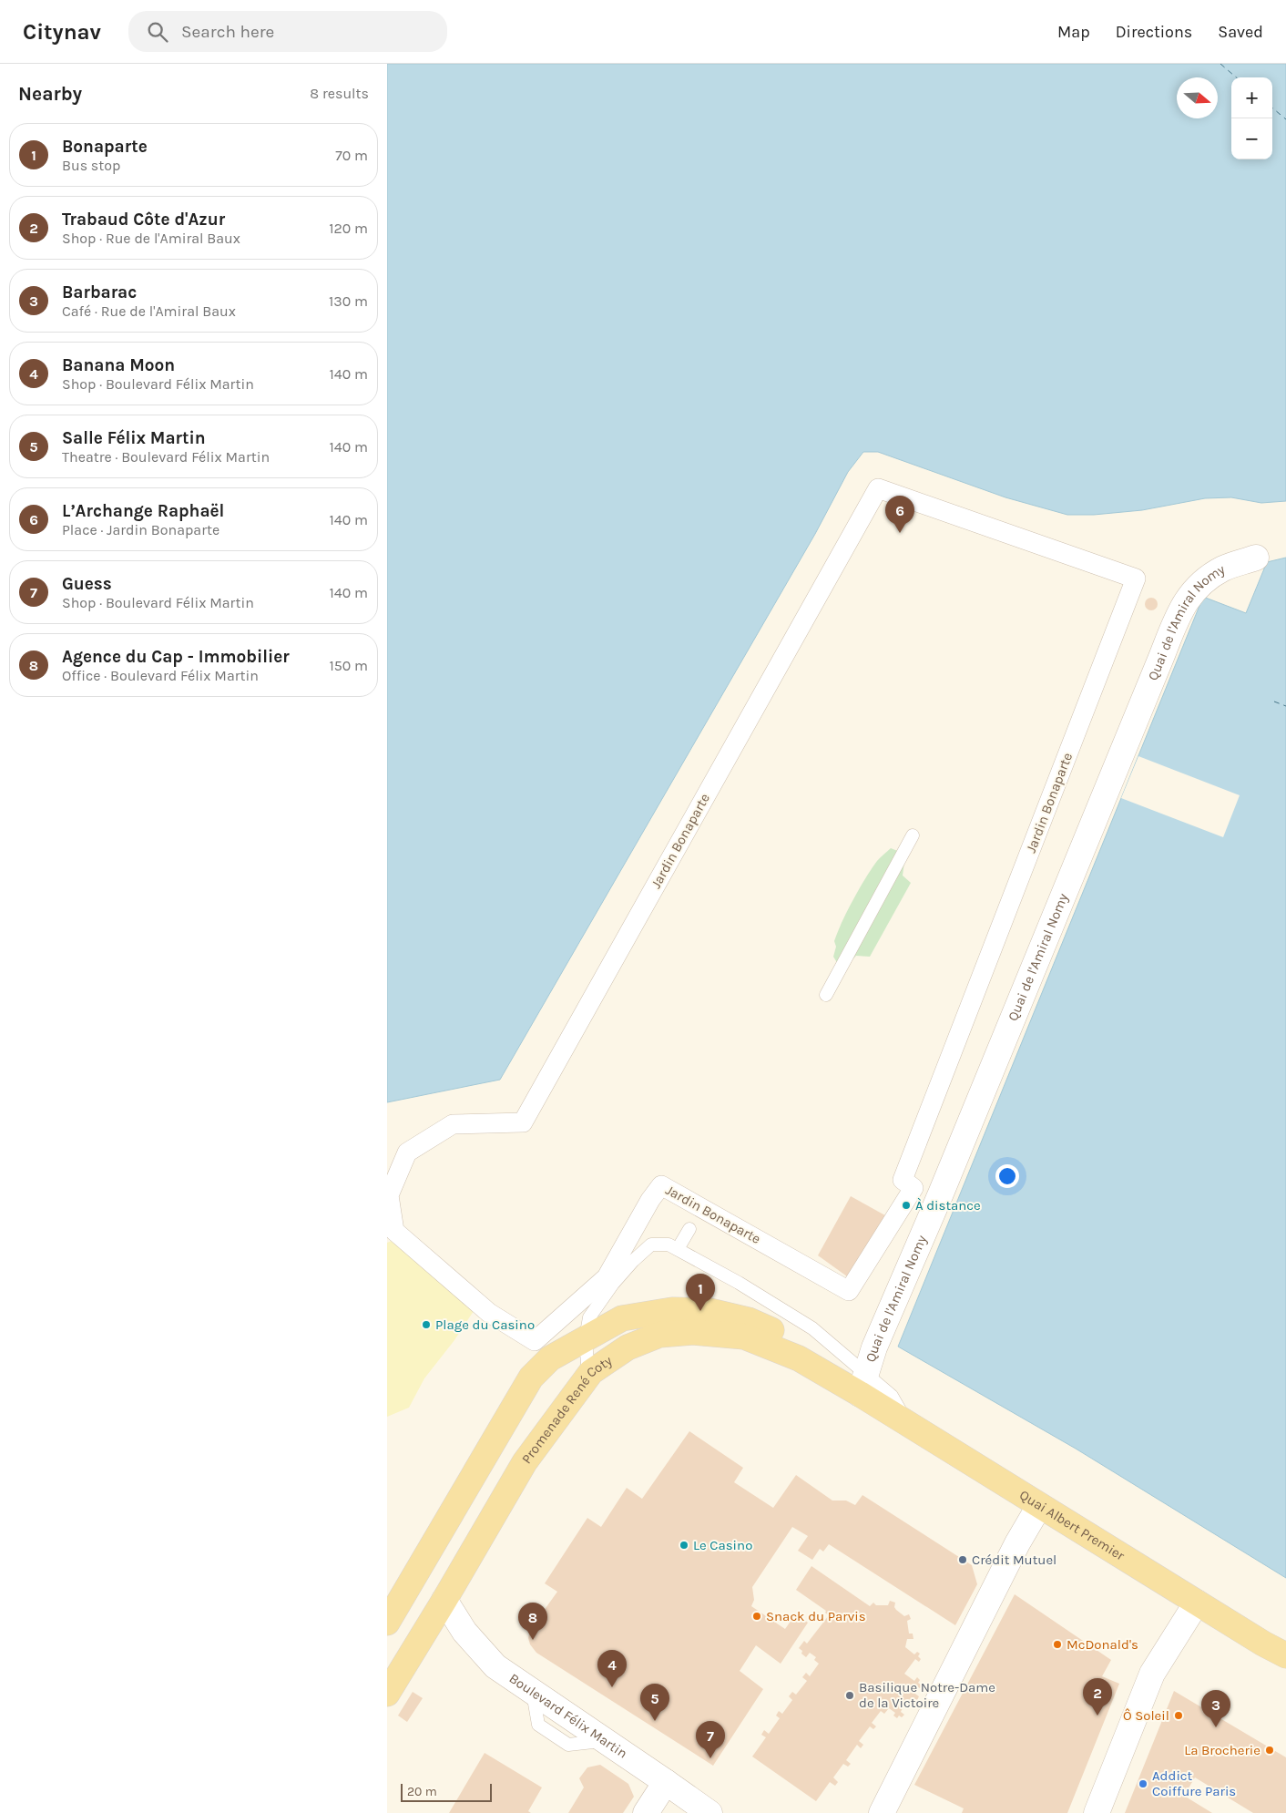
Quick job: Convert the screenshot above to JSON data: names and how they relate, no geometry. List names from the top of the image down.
{
  "streets": {
    "main road": ["Promenade René Coty", "Quai Albert Premier"],
    "street": ["Quai de l'Amiral Nomy", "Jardin Bonaparte", "Boulevard Félix Martin"]
  },
  "crossings": [
    ["Quai de l'Amiral Nomy", "Promenade René Coty"],
    ["Quai de l'Amiral Nomy", "Quai Albert Premier"],
    ["Promenade René Coty", "Quai Albert Premier"],
    ["Promenade René Coty", "Boulevard Félix Martin"]
  ],
  "places": [
    "À distance",
    "Plage du Casino",
    "Le Casino",
    "Crédit Mutuel",
    "Snack du Parvis",
    "McDonald's",
    "Basilique Notre-Dame de la Victoire",
    "Ô Soleil",
    "La Brocherie",
    "Addict Coiffure Paris"
  ],
  "scale_bar": "20 m",
  "north": "right",
  "page": {
    "header": "Citynav",
    "search": "Search here",
    "nav": ["Map", "Directions", "Saved"],
    "heading": ["Nearby", "8 results"],
    "map_buttons": ["+", "−"],
    "list": [
      {
        "mark": "1",
        "name": "Bonaparte",
        "note": "Bus stop",
        "value": "70 m"
      },
      {
        "mark": "2",
        "name": "Trabaud Côte d'Azur",
        "note": "Shop · Rue de l'Amiral Baux",
        "value": "120 m"
      },
      {
        "mark": "3",
        "name": "Barbarac",
        "note": "Café · Rue de l'Amiral Baux",
        "value": "130 m"
      },
      {
        "mark": "4",
        "name": "Banana Moon",
        "note": "Shop · Boulevard Félix Martin",
        "value": "140 m"
      },
      {
        "mark": "5",
        "name": "Salle Félix Martin",
        "note": "Theatre · Boulevard Félix Martin",
        "value": "140 m"
      },
      {
        "mark": "6",
        "name": "L’Archange Raphaël",
        "note": "Place · Jardin Bonaparte",
        "value": "140 m"
      },
      {
        "mark": "7",
        "name": "Guess",
        "note": "Shop · Boulevard Félix Martin",
        "value": "140 m"
      },
      {
        "mark": "8",
        "name": "Agence du Cap - Immobilier",
        "note": "Office · Boulevard Félix Martin",
        "value": "150 m"
      }
    ],
    "pins": [
      "6",
      "1",
      "8",
      "4",
      "2",
      "5",
      "3",
      "7"
    ],
    "scale": "20 m"
  }
}
